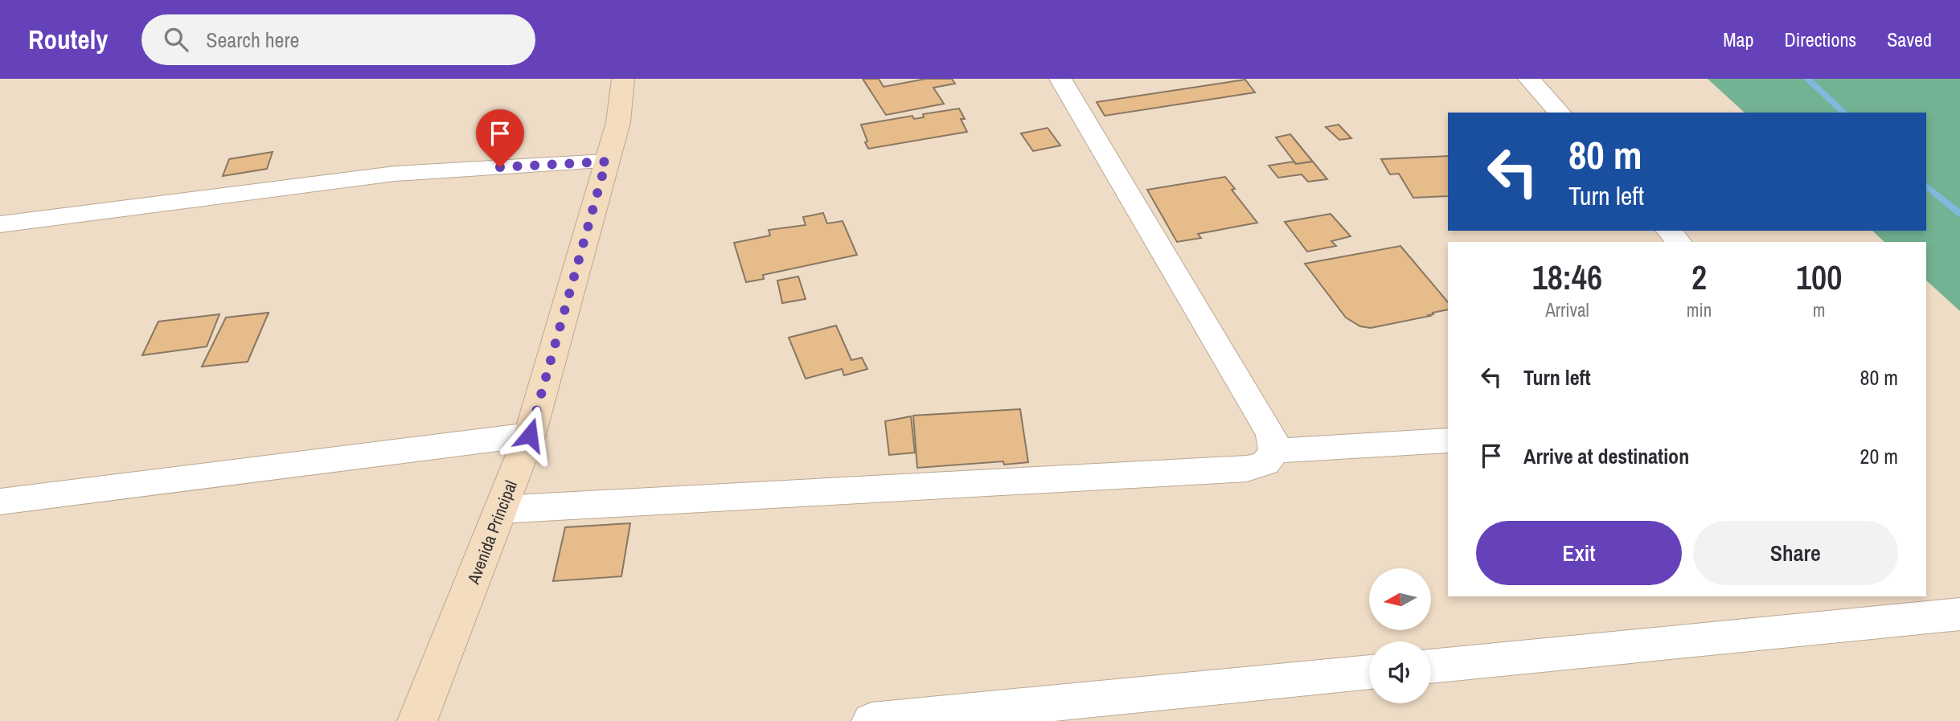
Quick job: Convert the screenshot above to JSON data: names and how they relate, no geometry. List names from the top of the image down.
{
  "streets": {
    "street": ["Avenida Principal"]
  },
  "north": "left",
  "page": {
    "header": "Routely",
    "search": "Search here",
    "nav": ["Map", "Directions", "Saved"],
    "turn": ["80 m", "Turn left"],
    "eta": [
      "18:46",
      "Arrival",
      "2",
      "min",
      "100",
      "m"
    ],
    "list": [
      {
        "name": "Turn left",
        "value": "80 m"
      },
      {
        "name": "Arrive at destination",
        "value": "20 m"
      }
    ],
    "buttons": ["Exit", "Share"]
  }
}
